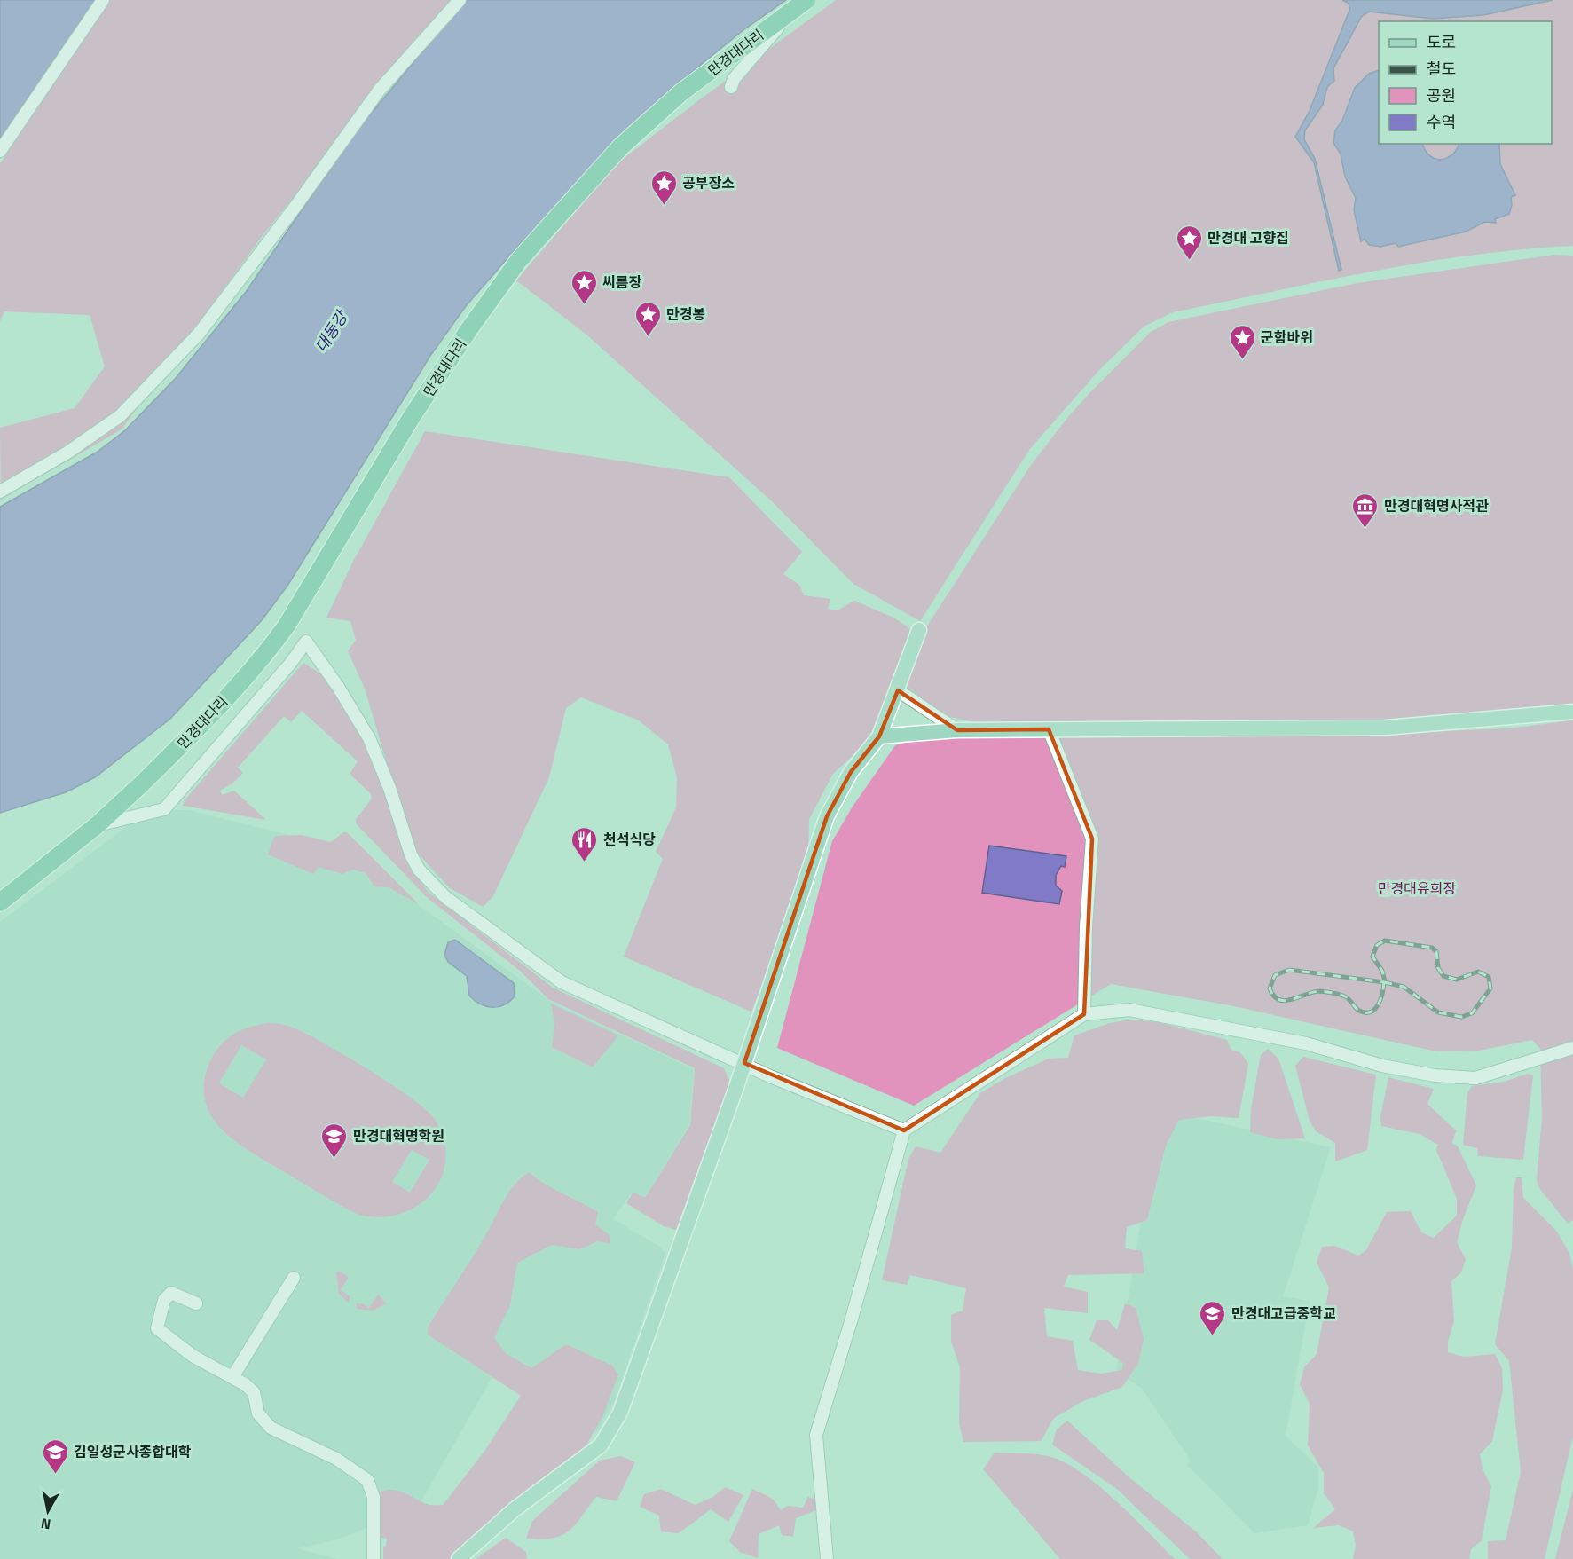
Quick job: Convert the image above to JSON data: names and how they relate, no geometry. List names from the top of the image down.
{
  "streets": {
    "highway": ["만경대다리"]
  },
  "water": ["대동강"],
  "parks": ["만경대유희장"],
  "places": {
    "place": [
      "공부장소",
      "만경대 고향집",
      "씨름장",
      "만경봉",
      "군함바위"
    ],
    "museum": ["만경대혁명사적관"],
    "restaurant": ["천석식당"],
    "school or university": ["만경대혁명학원", "만경대고급중학교", "김일성군사종합대학"]
  },
  "legend": [
    "도로",
    "철도",
    "공원",
    "수역"
  ],
  "north": "bottom"
}
